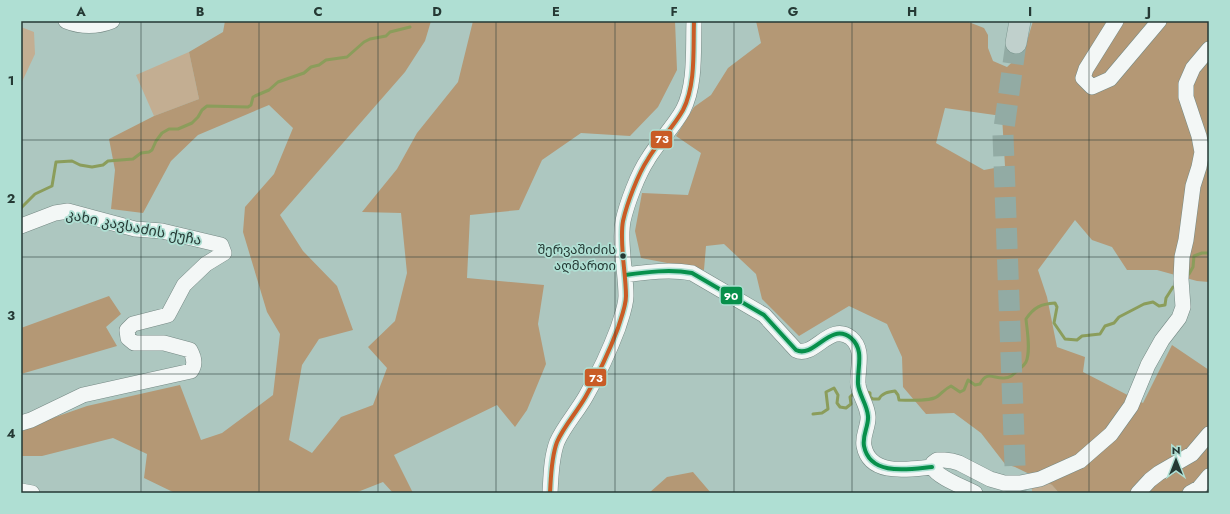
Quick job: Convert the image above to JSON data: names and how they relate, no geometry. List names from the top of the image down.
{
  "streets": {
    "street": ["კახი კავსაძის ქუჩა"]
  },
  "places": ["შერვაშიძის აღმართი"],
  "lines": ["transit line 73", "transit line 90"],
  "north": "top",
  "grid": {
    "columns": [
      "A",
      "B",
      "C",
      "D",
      "E",
      "F",
      "G",
      "H",
      "I",
      "J"
    ],
    "rows": [
      "1",
      "2",
      "3",
      "4"
    ]
  }
}
